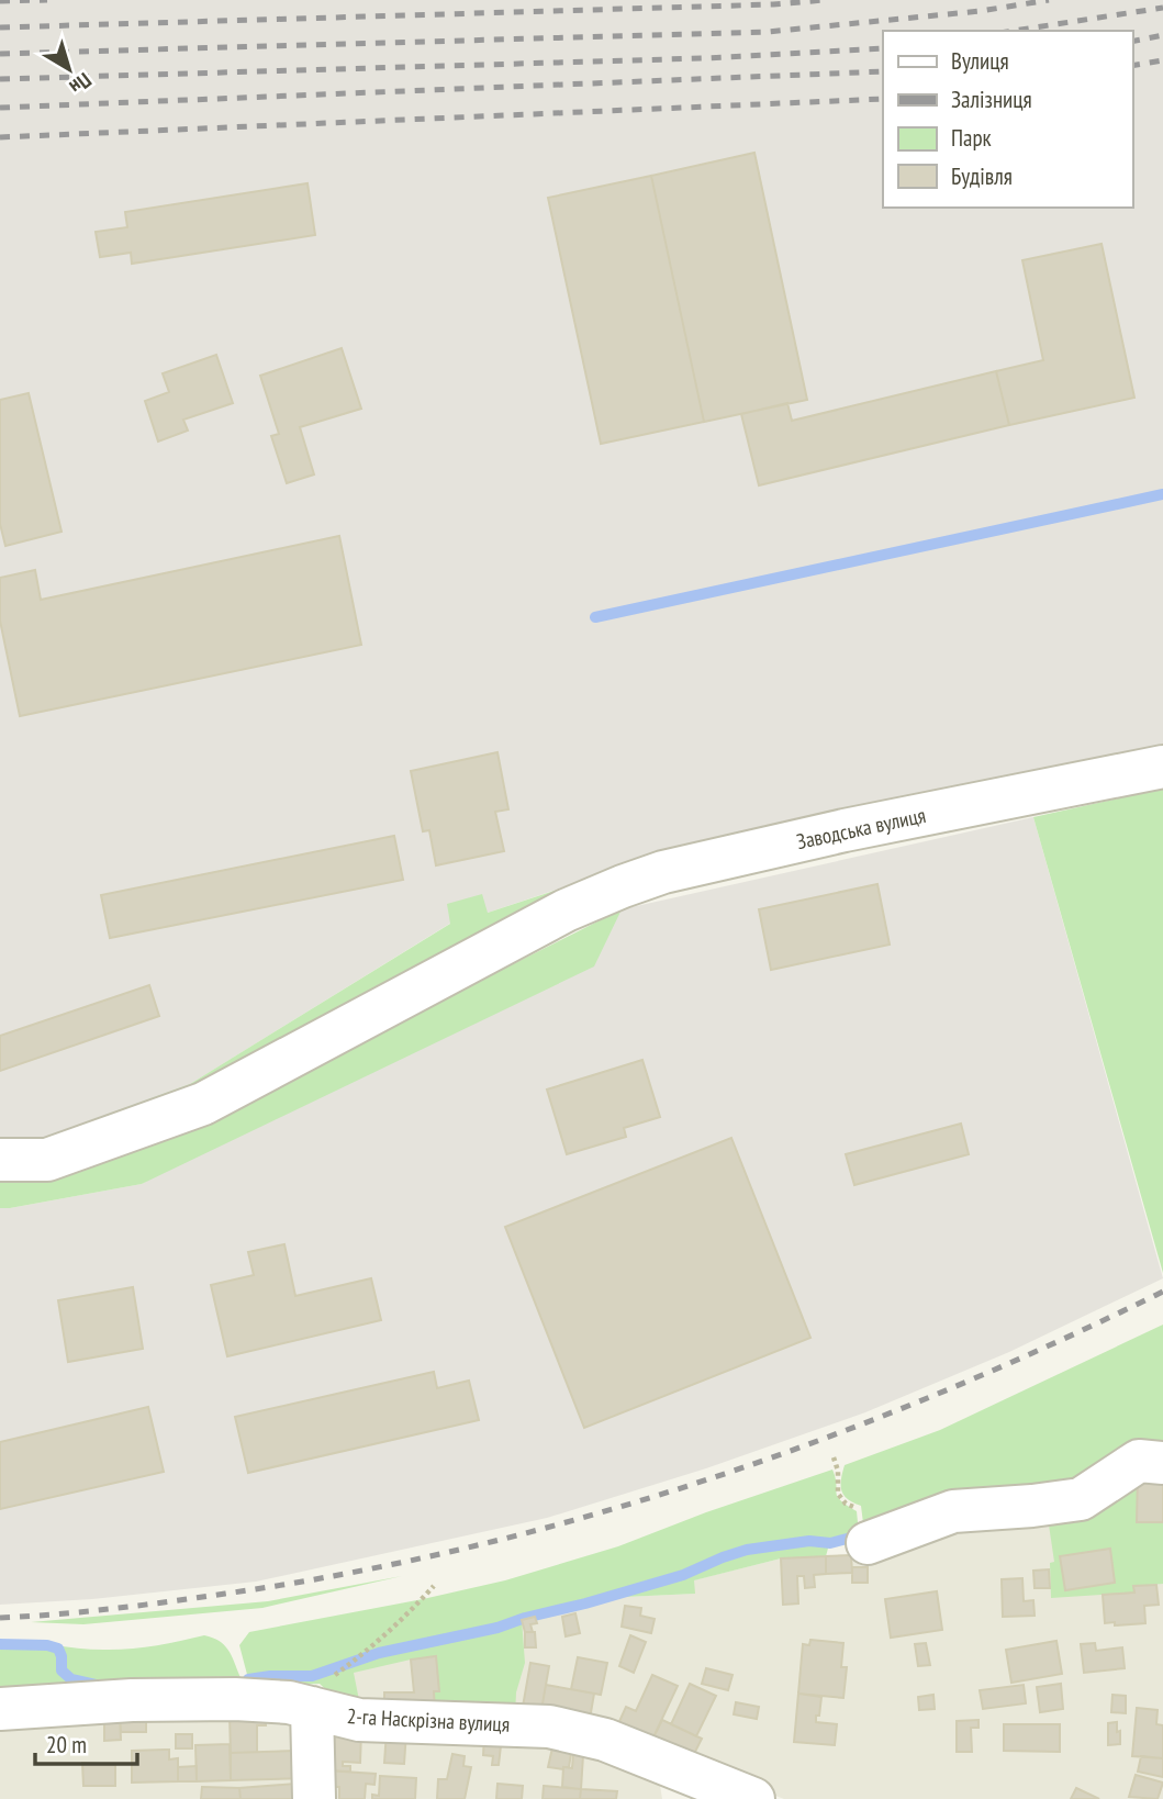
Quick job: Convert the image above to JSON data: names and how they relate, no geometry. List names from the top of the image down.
{
  "streets": {
    "street": ["Заводська вулиця", "2-га Наскрізна вулиця"]
  },
  "legend": [
    "Вулиця",
    "Залізниця",
    "Парк",
    "Будівля"
  ],
  "scale_bar": "20 m",
  "north": "bottom right"
}
